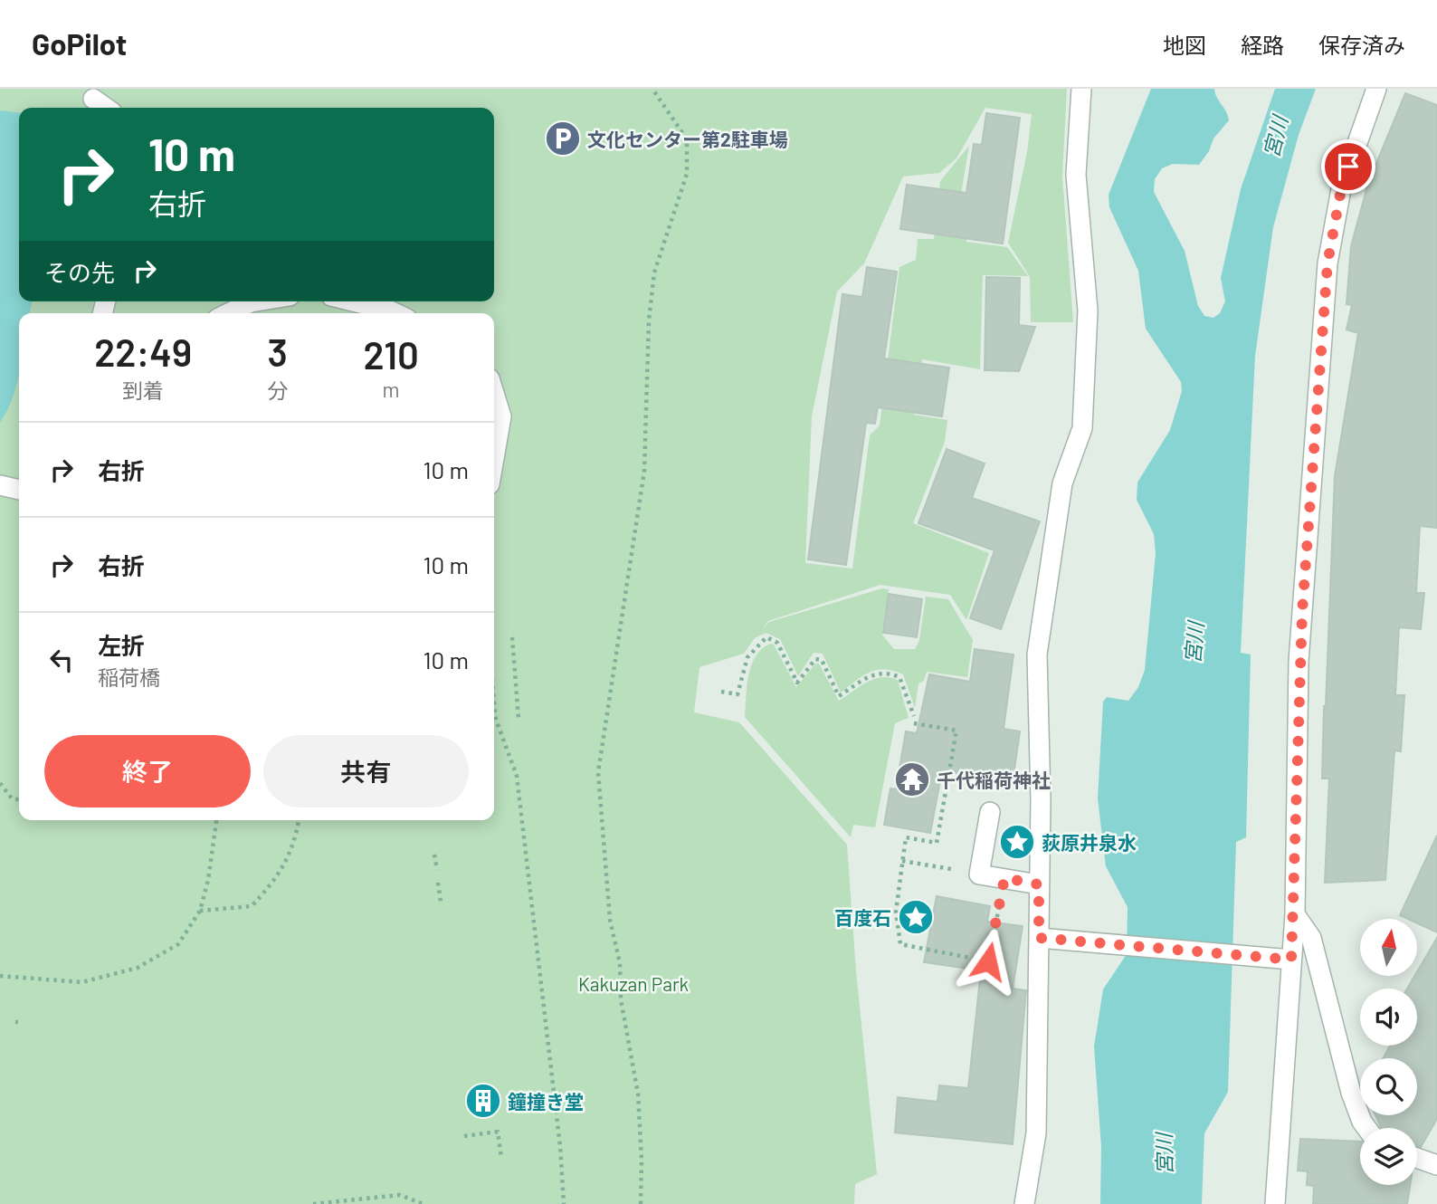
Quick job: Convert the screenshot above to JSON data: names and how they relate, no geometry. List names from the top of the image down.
{
  "water": ["宮川"],
  "parks": ["Kakuzan Park"],
  "places": {
    "parking": ["文化センター第2駐車場"],
    "temple": ["千代稲荷神社"],
    "place": ["荻原井泉水", "百度石"],
    "building": ["鐘撞き堂"]
  },
  "north": "top",
  "page": {
    "header": "GoPilot",
    "nav": ["地図", "経路", "保存済み"],
    "turn": ["10 m", "右折"],
    "then": "その先",
    "eta": [
      "22:49",
      "到着",
      "3",
      "分",
      "210",
      "m"
    ],
    "list": [
      {
        "name": "右折",
        "value": "10 m"
      },
      {
        "name": "右折",
        "value": "10 m"
      },
      {
        "name": "左折",
        "note": "稲荷橋",
        "value": "10 m"
      }
    ],
    "buttons": ["終了", "共有"]
  }
}
